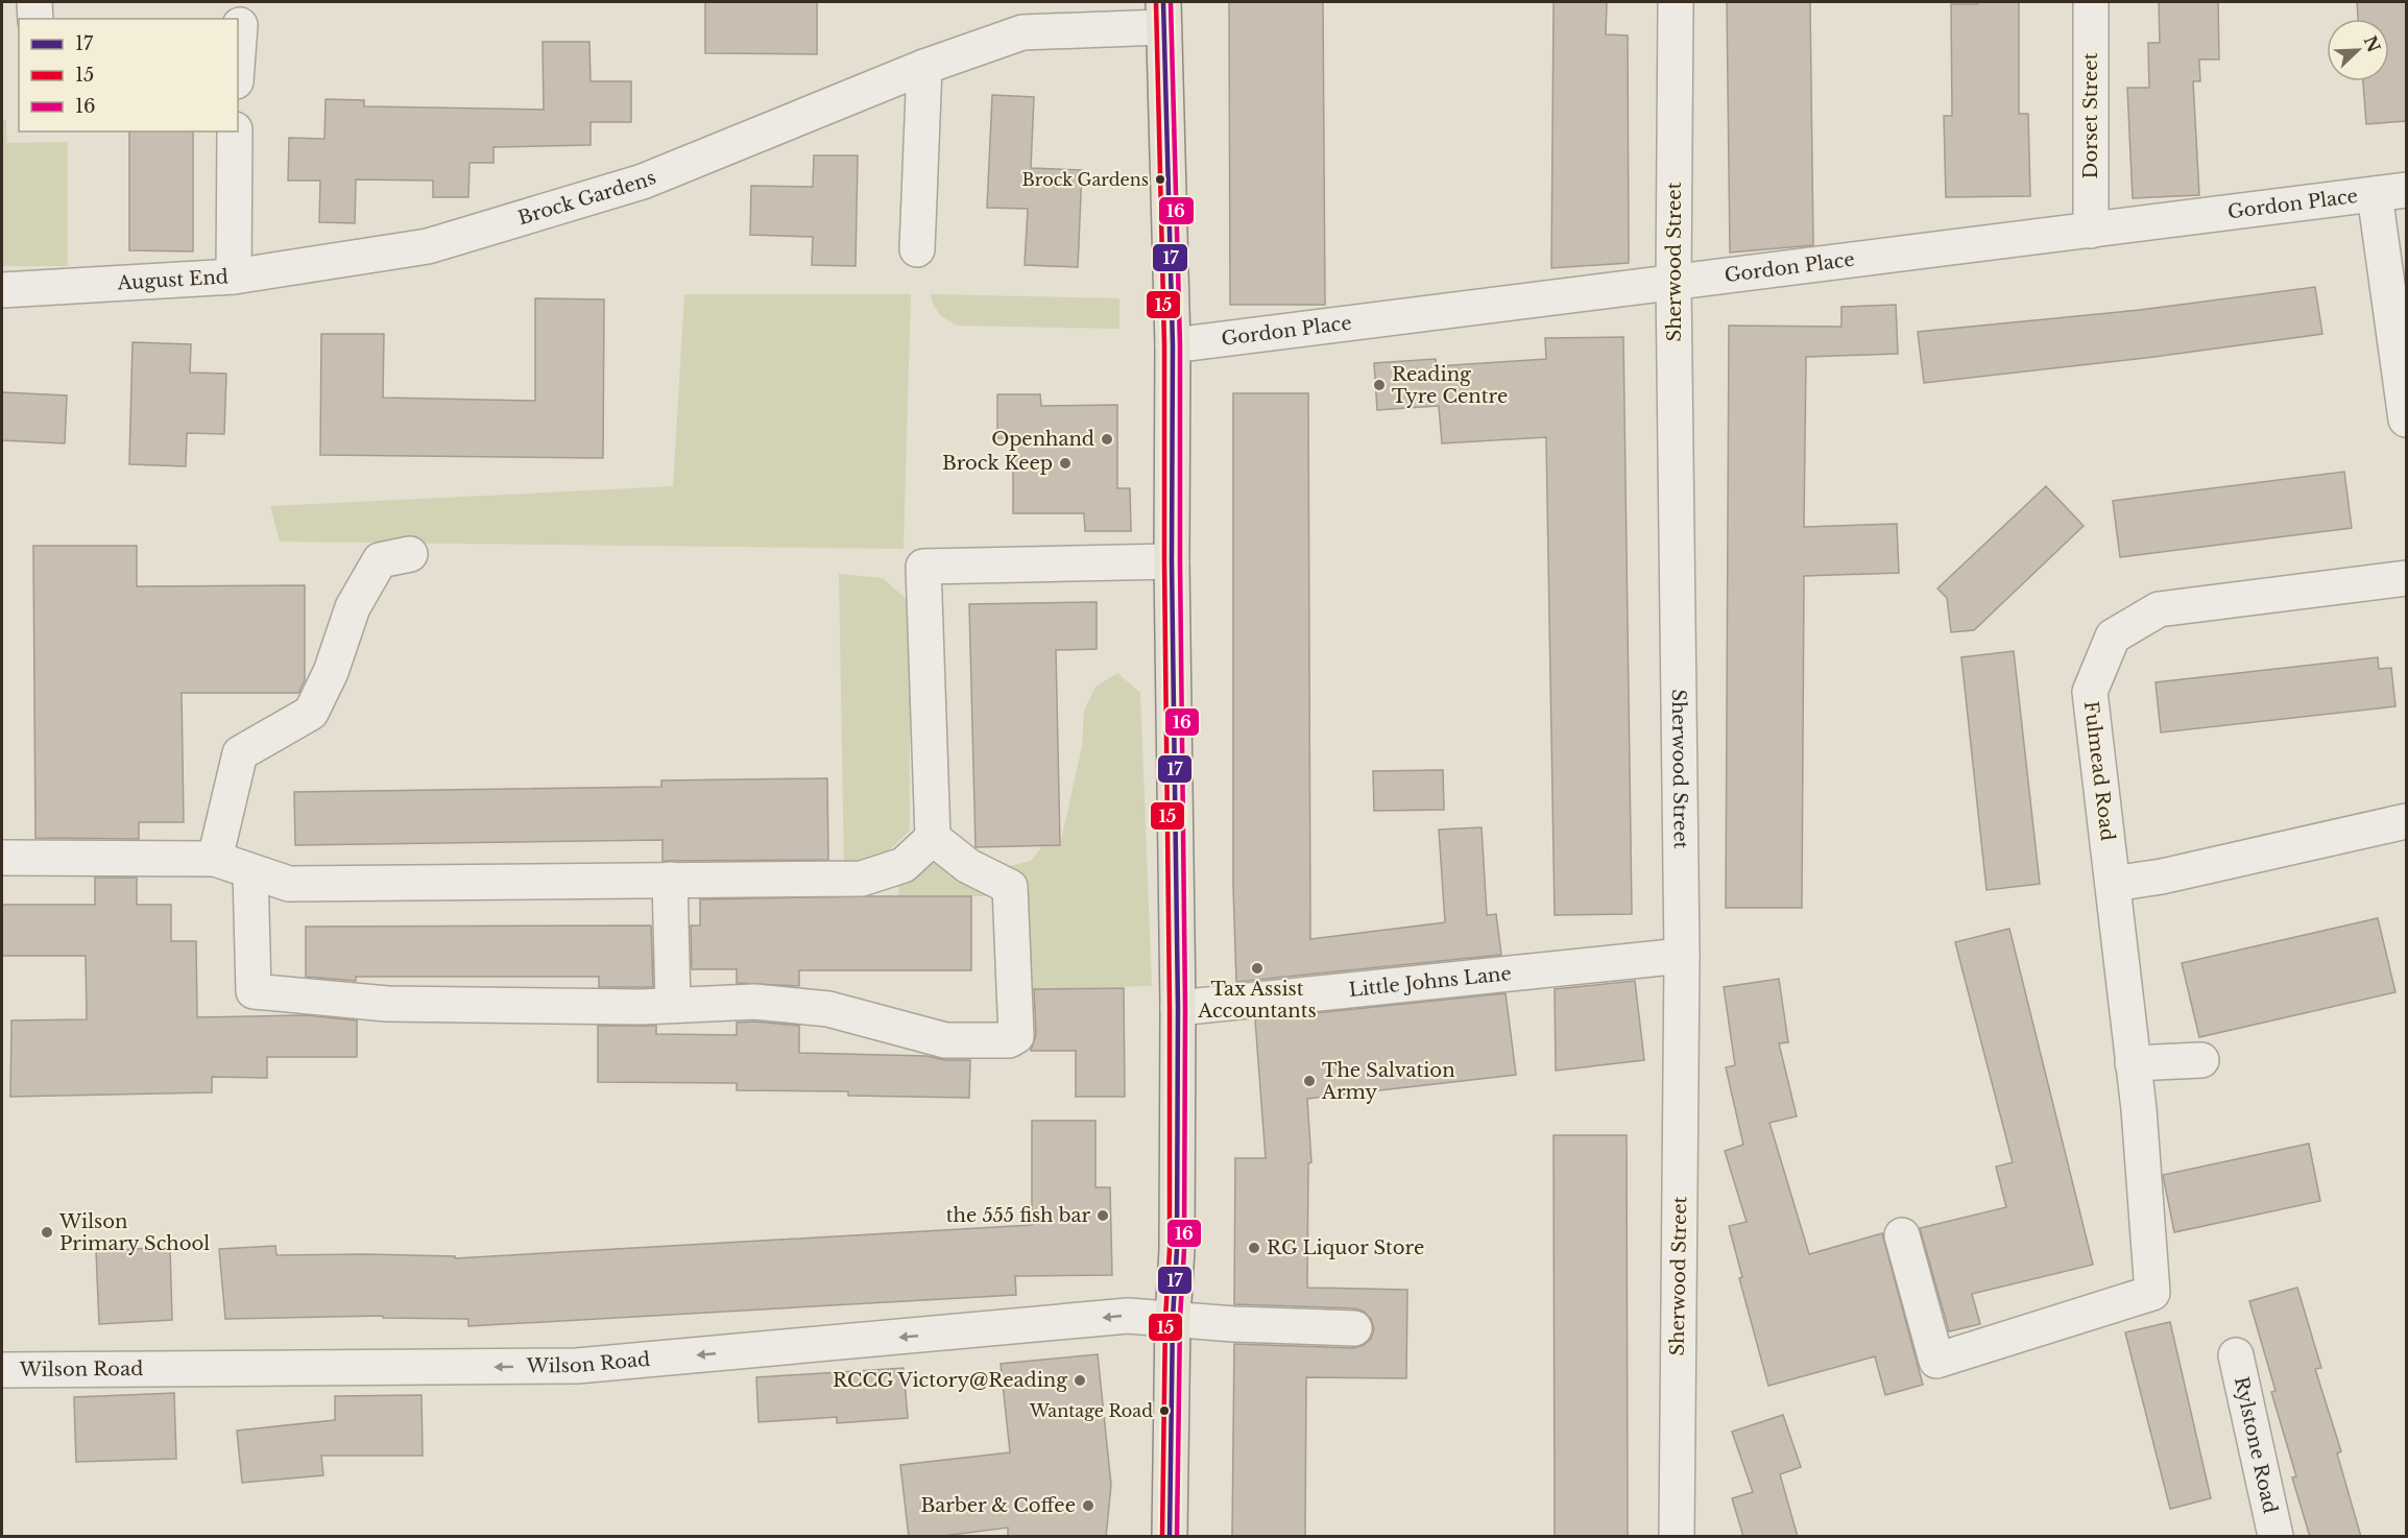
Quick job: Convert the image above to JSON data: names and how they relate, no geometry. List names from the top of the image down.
{
  "streets": {
    "street": [
      "Dorset Street",
      "Brock Gardens",
      "Gordon Place",
      "Sherwood Street",
      "August End",
      "Fulmead Road",
      "Little Johns Lane",
      "Wilson Road",
      "Rylstone Road"
    ]
  },
  "crossings": [
    ["Dorset Street", "Gordon Place"],
    ["Brock Gardens", "August End"],
    ["Gordon Place", "Sherwood Street"],
    ["Sherwood Street", "Little Johns Lane"]
  ],
  "one_way": ["Wilson Road"],
  "places": [
    "Brock Gardens",
    "Reading Tyre Centre",
    "Openhand",
    "Brock Keep",
    "Tax Assist Accountants",
    "The Salvation Army",
    "the 555 fish bar",
    "Wilson Primary School",
    "RG Liquor Store",
    "RCCG Victory@Reading",
    "Wantage Road",
    "Barber & Coffee"
  ],
  "lines": ["transit line 17", "transit line 15", "transit line 16"],
  "legend": ["17", "15", "16"],
  "north": "top right"
}
